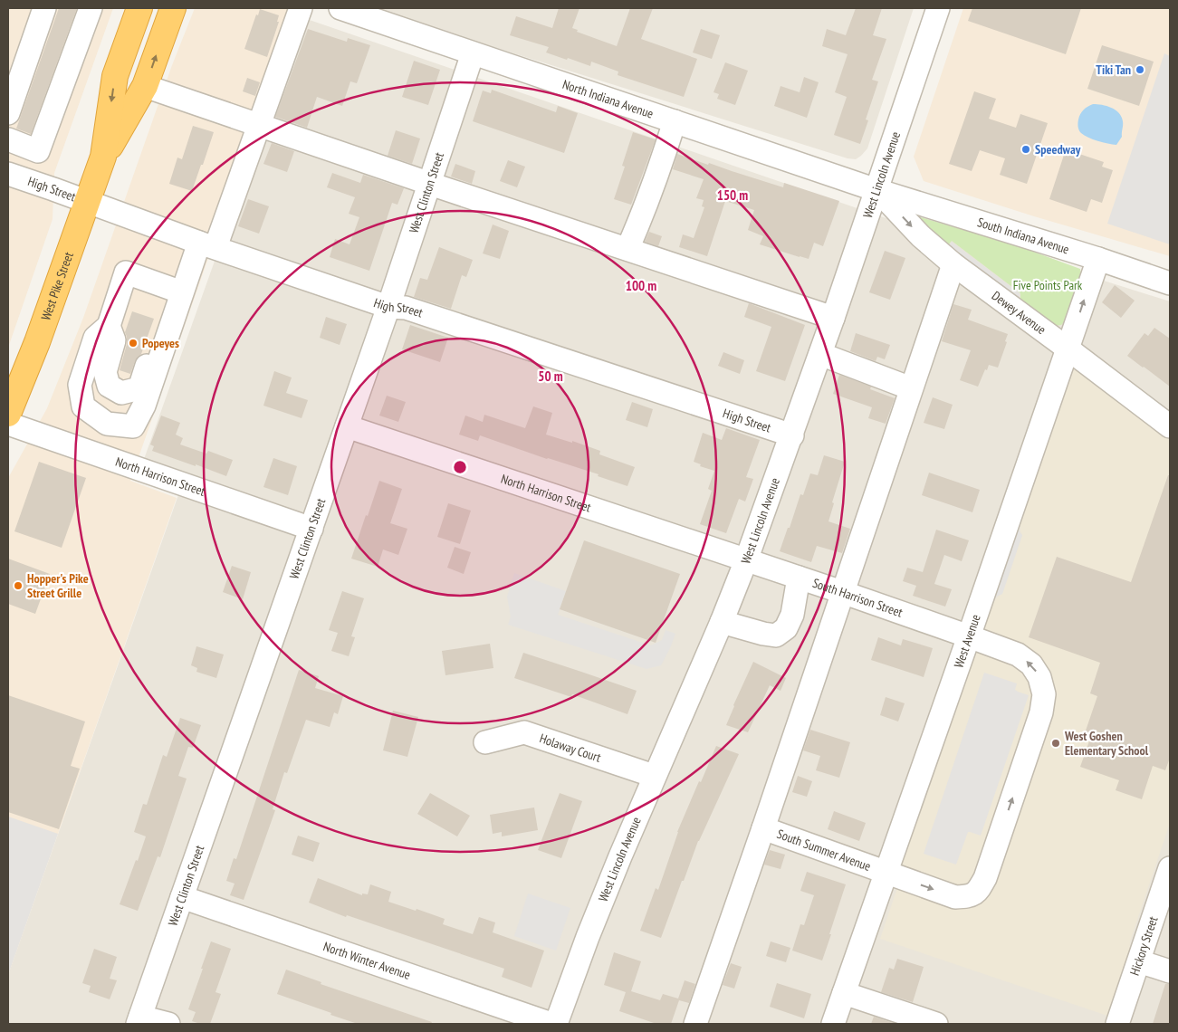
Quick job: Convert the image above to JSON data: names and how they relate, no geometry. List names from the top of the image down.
{
  "streets": {
    "highway": ["West Pike Street"],
    "street": [
      "North Indiana Avenue",
      "West Lincoln Avenue",
      "High Street",
      "West Clinton Street",
      "South Indiana Avenue",
      "Dewey Avenue",
      "North Harrison Street",
      "South Harrison Street",
      "West Avenue",
      "Holaway Court",
      "South Summer Avenue",
      "Hickory Street",
      "North Winter Avenue"
    ]
  },
  "crossings": [
    ["North Indiana Avenue", "West Lincoln Avenue"],
    ["North Indiana Avenue", "West Clinton Street"],
    ["North Indiana Avenue", "South Indiana Avenue"],
    ["North Indiana Avenue", "Dewey Avenue"],
    ["West Lincoln Avenue", "High Street"],
    ["West Lincoln Avenue", "South Indiana Avenue"],
    ["West Lincoln Avenue", "Dewey Avenue"],
    ["West Lincoln Avenue", "North Harrison Street"],
    ["West Lincoln Avenue", "South Harrison Street"],
    ["West Lincoln Avenue", "Holaway Court"],
    ["High Street", "West Clinton Street"],
    ["High Street", "West Pike Street"],
    ["West Clinton Street", "North Harrison Street"],
    ["West Clinton Street", "North Winter Avenue"],
    ["South Indiana Avenue", "Dewey Avenue"],
    ["South Indiana Avenue", "West Avenue"],
    ["Dewey Avenue", "West Avenue"],
    ["North Harrison Street", "South Harrison Street"],
    ["South Harrison Street", "West Avenue"],
    ["South Harrison Street", "South Summer Avenue"],
    ["West Avenue", "South Summer Avenue"]
  ],
  "parks": ["Five Points Park"],
  "places": [
    "Tiki Tan",
    "Speedway",
    "Popeyes",
    "Hopper's Pike Street Grille",
    "West Goshen Elementary School"
  ],
  "rings": ["150 m", "100 m", "50 m"]
}
